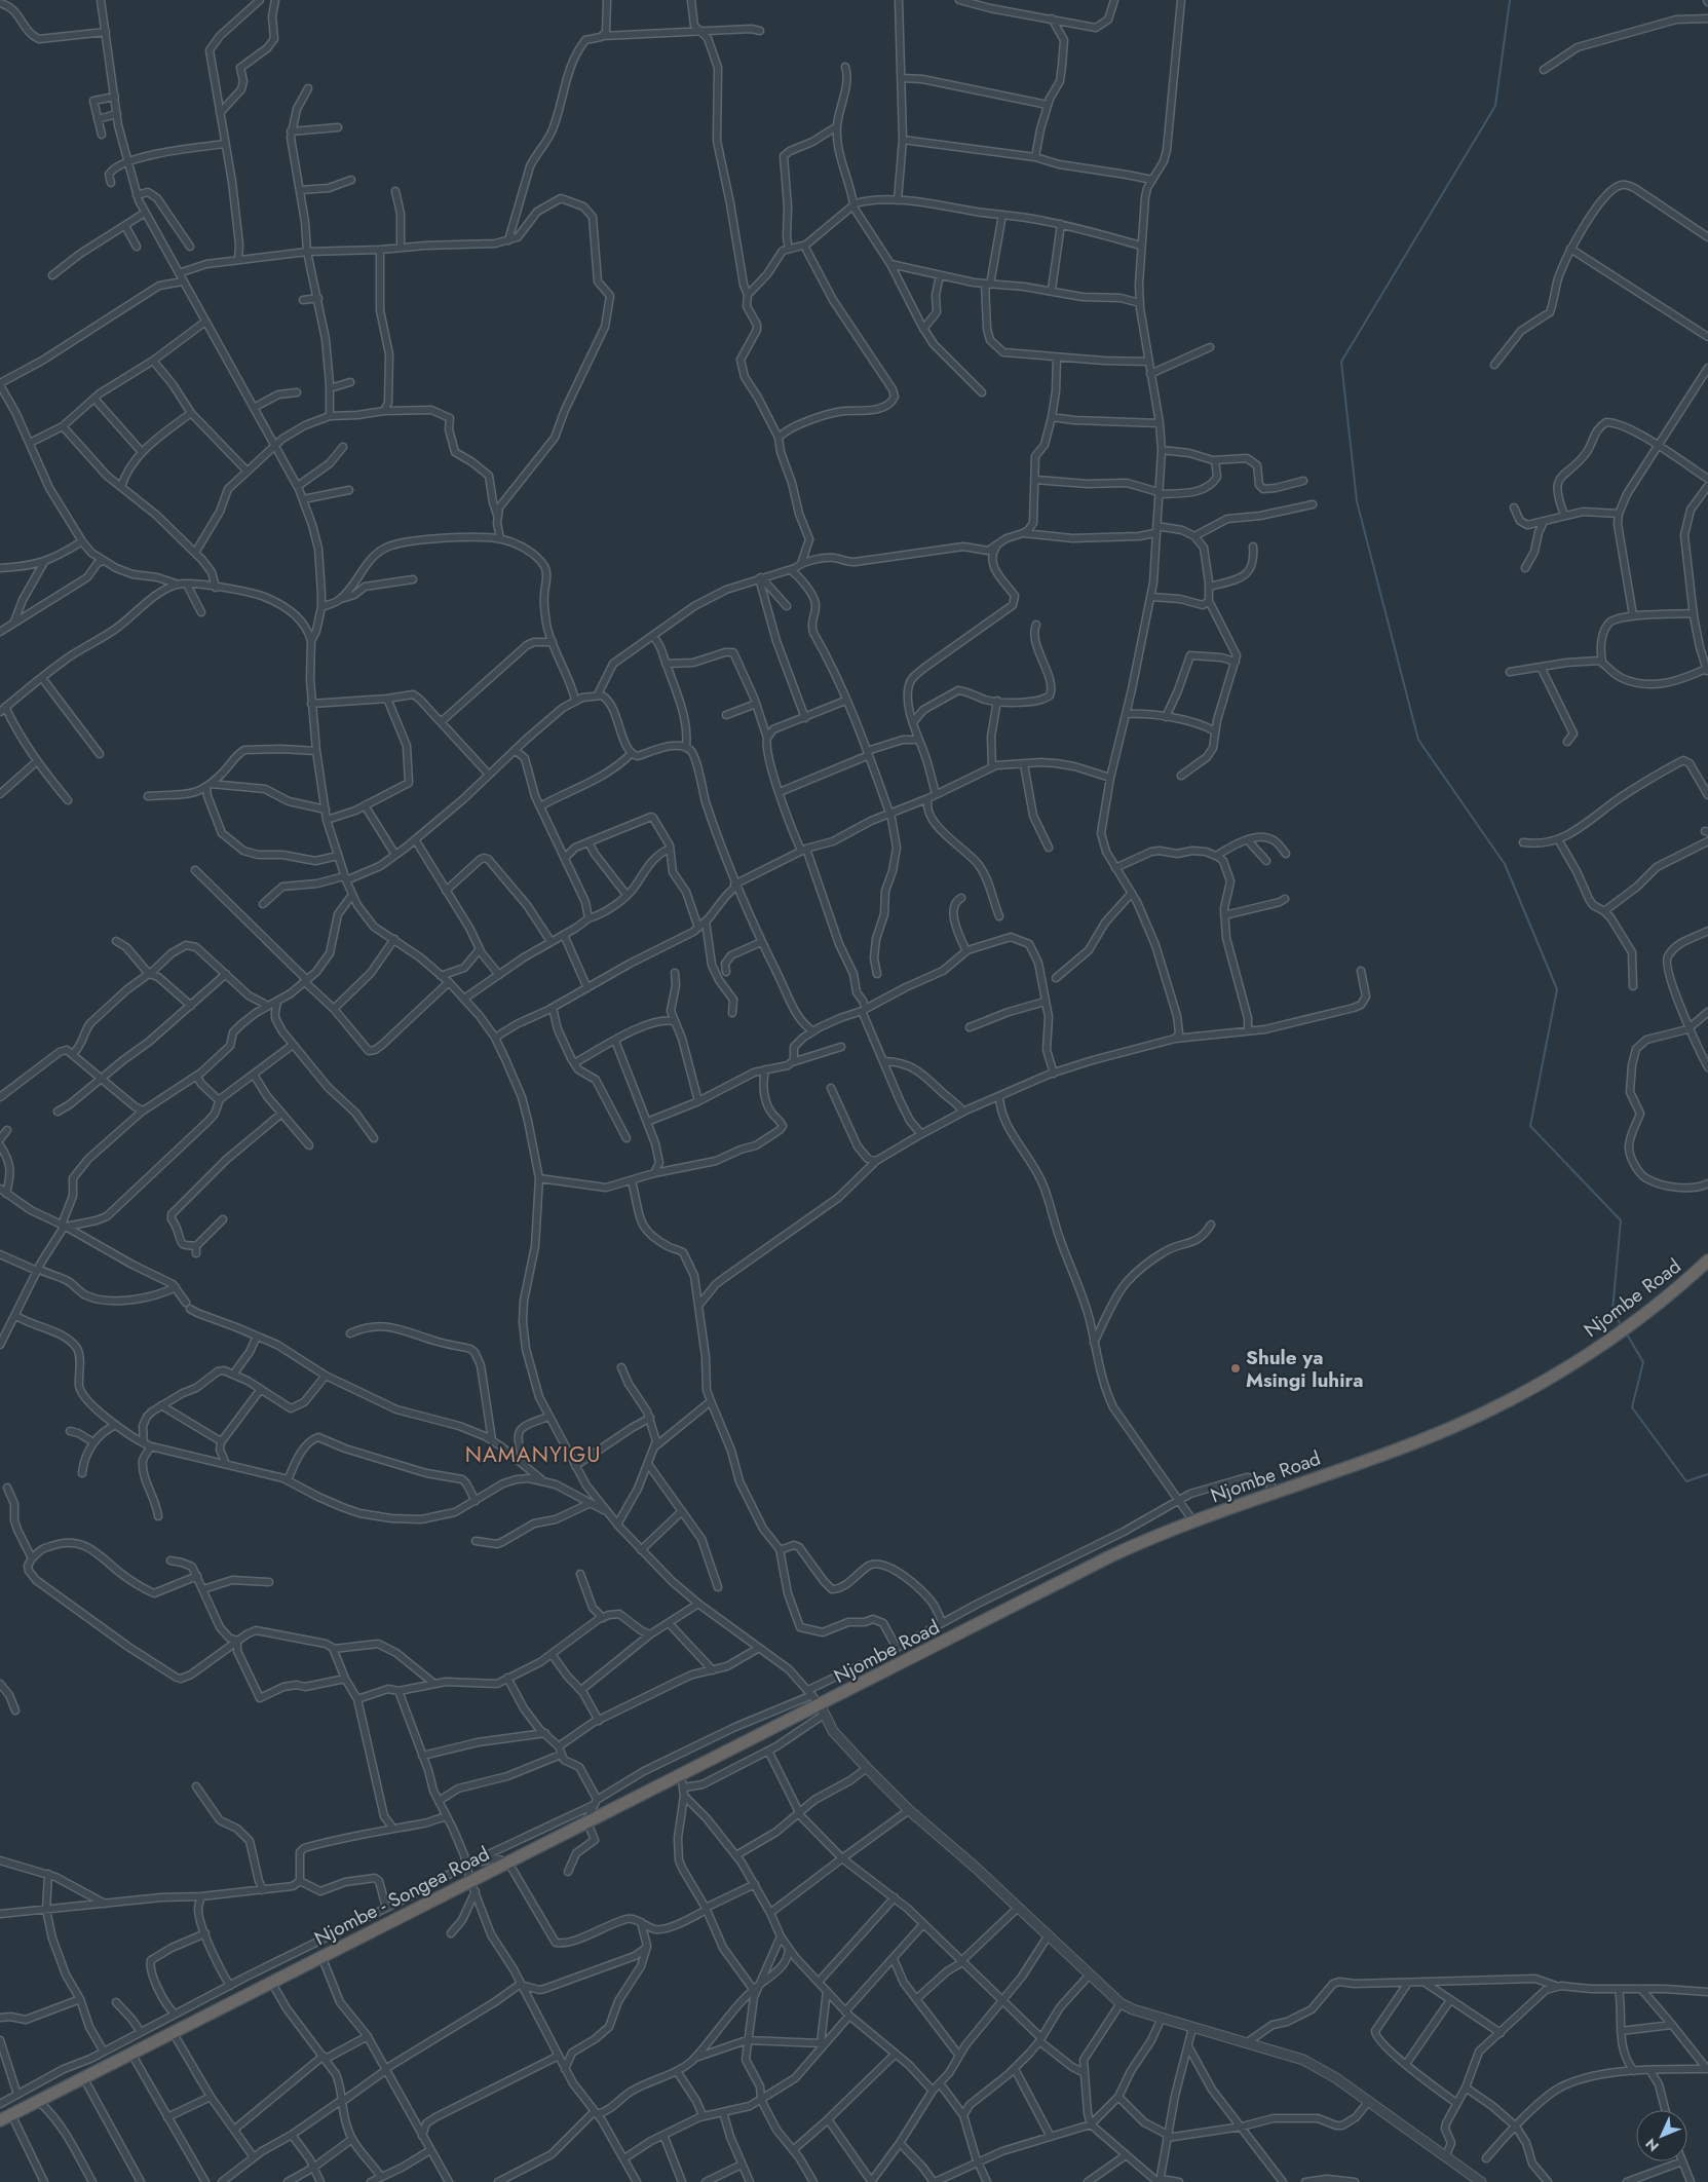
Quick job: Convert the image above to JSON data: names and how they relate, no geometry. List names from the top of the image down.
{
  "streets": {
    "highway": ["Njombe Road", "Njombe - Songea Road"]
  },
  "crossings": [
    ["Njombe Road", "Njombe - Songea Road"]
  ],
  "districts": ["NAMANYIGU"],
  "places": ["Shule ya Msingi luhira"],
  "north": "bottom left"
}
